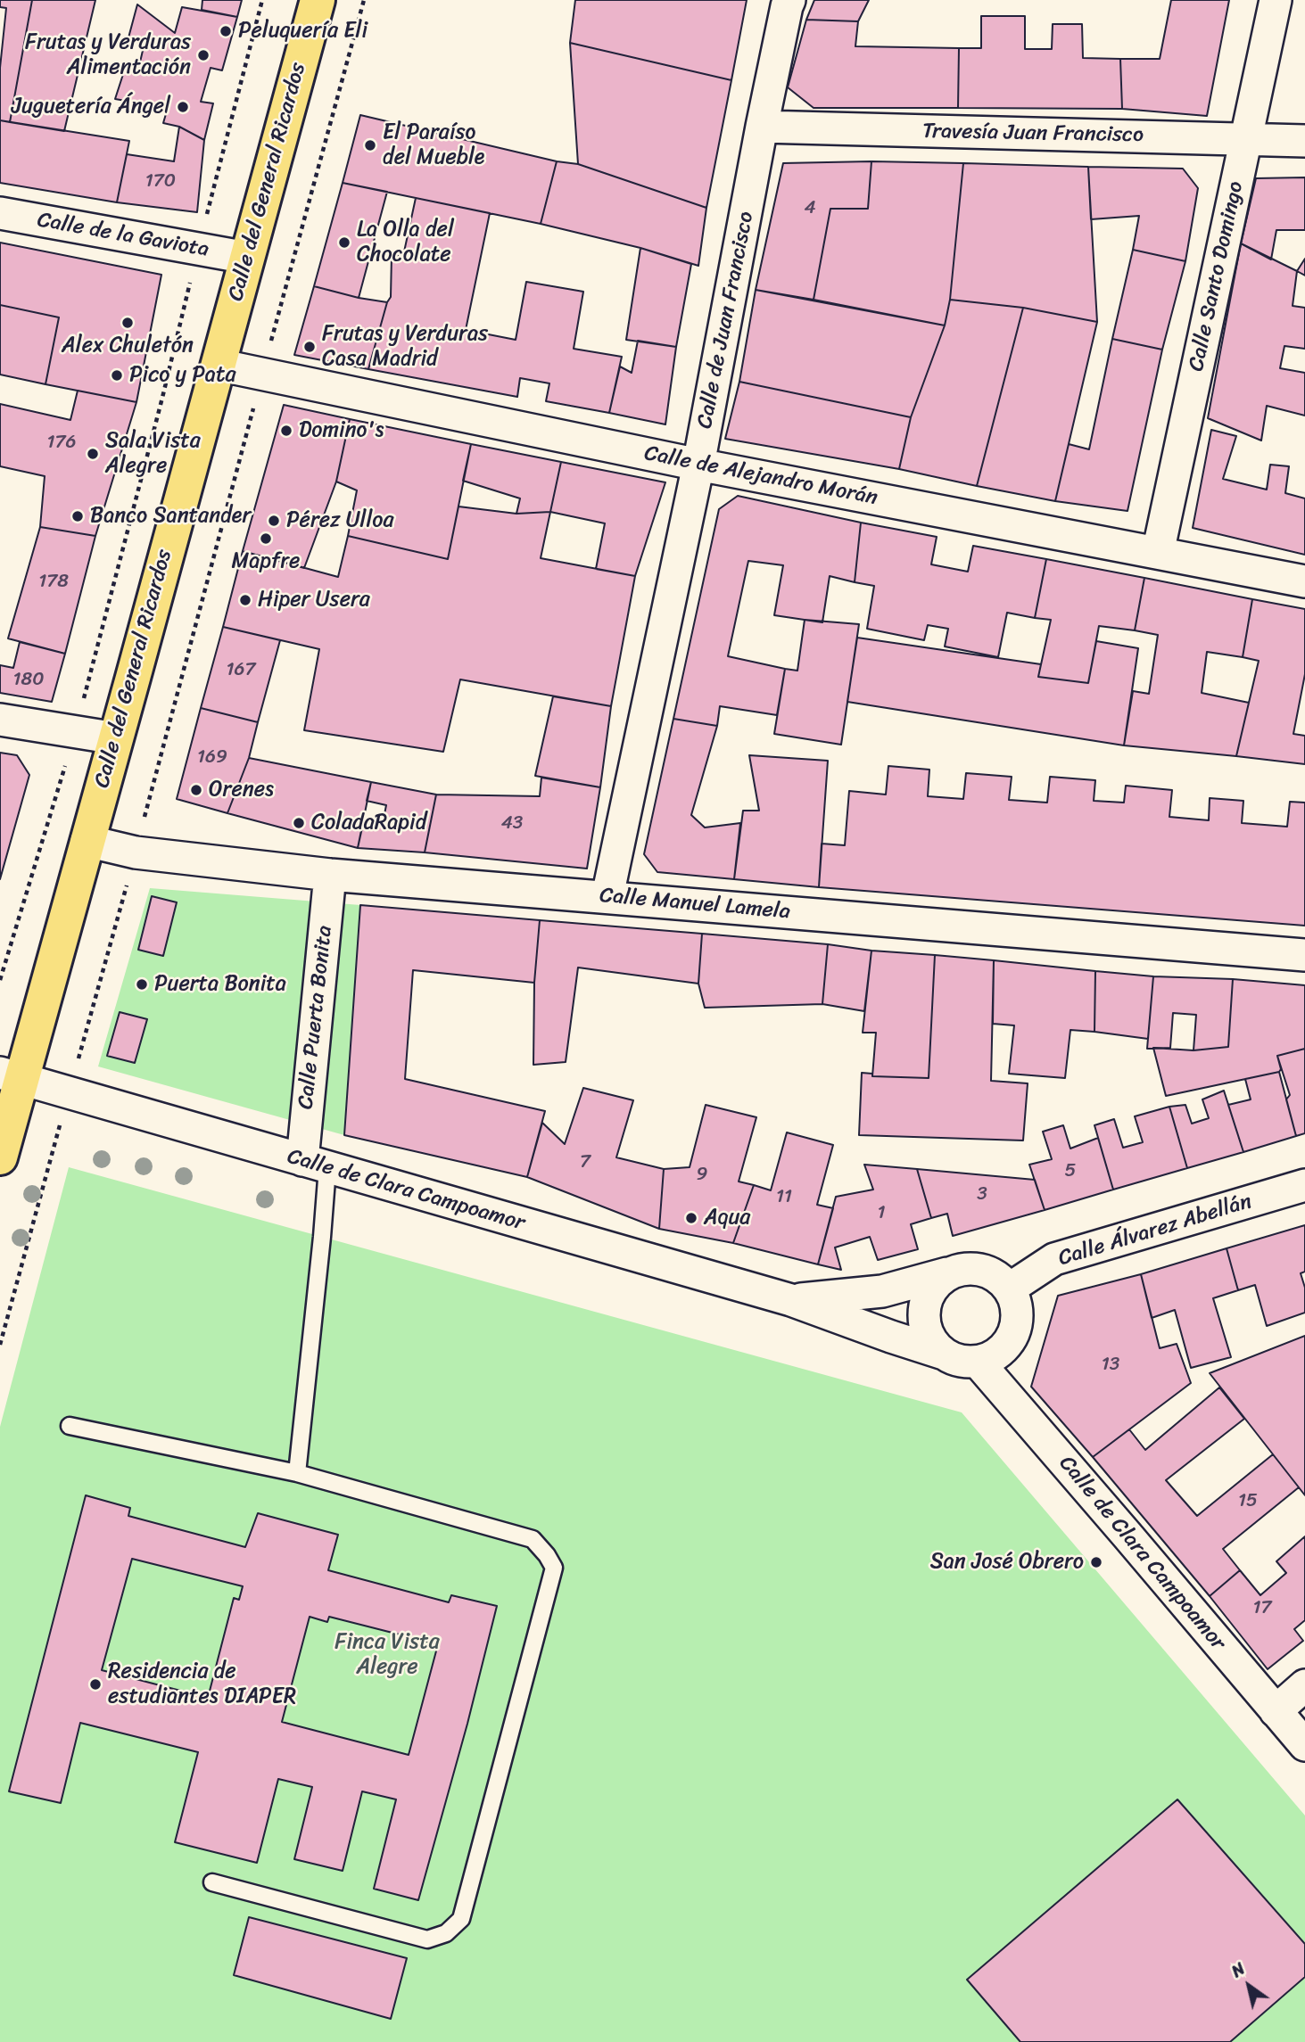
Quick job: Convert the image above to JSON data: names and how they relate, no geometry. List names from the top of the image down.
{
  "streets": {
    "main road": ["Calle del General Ricardos"],
    "street": [
      "Travesía Juan Francisco",
      "Calle de la Gaviota",
      "Calle Santo Domingo",
      "Calle de Juan Francisco",
      "Calle de Alejandro Morán",
      "Calle Manuel Lamela",
      "Calle Puerta Bonita",
      "Calle de Clara Campoamor",
      "Calle Álvarez Abellán"
    ]
  },
  "crossings": [
    ["Travesía Juan Francisco", "Calle Santo Domingo"],
    ["Travesía Juan Francisco", "Calle de Juan Francisco"],
    ["Calle del General Ricardos", "Calle de la Gaviota"],
    ["Calle del General Ricardos", "Calle de Alejandro Morán"],
    ["Calle del General Ricardos", "Calle Manuel Lamela"],
    ["Calle del General Ricardos", "Calle de Clara Campoamor"],
    ["Calle Santo Domingo", "Calle de Alejandro Morán"],
    ["Calle de Juan Francisco", "Calle de Alejandro Morán"],
    ["Calle de Juan Francisco", "Calle Manuel Lamela"],
    ["Calle Manuel Lamela", "Calle Puerta Bonita"],
    ["Calle Puerta Bonita", "Calle de Clara Campoamor"],
    ["Calle de Clara Campoamor", "Calle Álvarez Abellán"]
  ],
  "parks": ["Finca Vista Alegre"],
  "places": [
    "Peluquería Eli",
    "Frutas y Verduras Alimentación",
    "Juguetería Ángel",
    "El Paraíso del Mueble",
    "La Olla del Chocolate",
    "Alex Chuletón",
    "Frutas y Verduras Casa Madrid",
    "Pico y Pata",
    "Domino's",
    "Sala Vista Alegre",
    "Banco Santander",
    "Pérez Ulloa",
    "Mapfre",
    "Hiper Usera",
    "Orenes",
    "ColadaRapid",
    "Puerta Bonita",
    "Aqua",
    "San José Obrero",
    "Residencia de estudiantes DIAPER"
  ],
  "house_numbers": [
    "170",
    "4",
    "176",
    "178",
    "167",
    "180",
    "169",
    "43",
    "7",
    "5",
    "9",
    "3",
    "11",
    "1",
    "13",
    "15",
    "17"
  ],
  "north": "top left"
}
